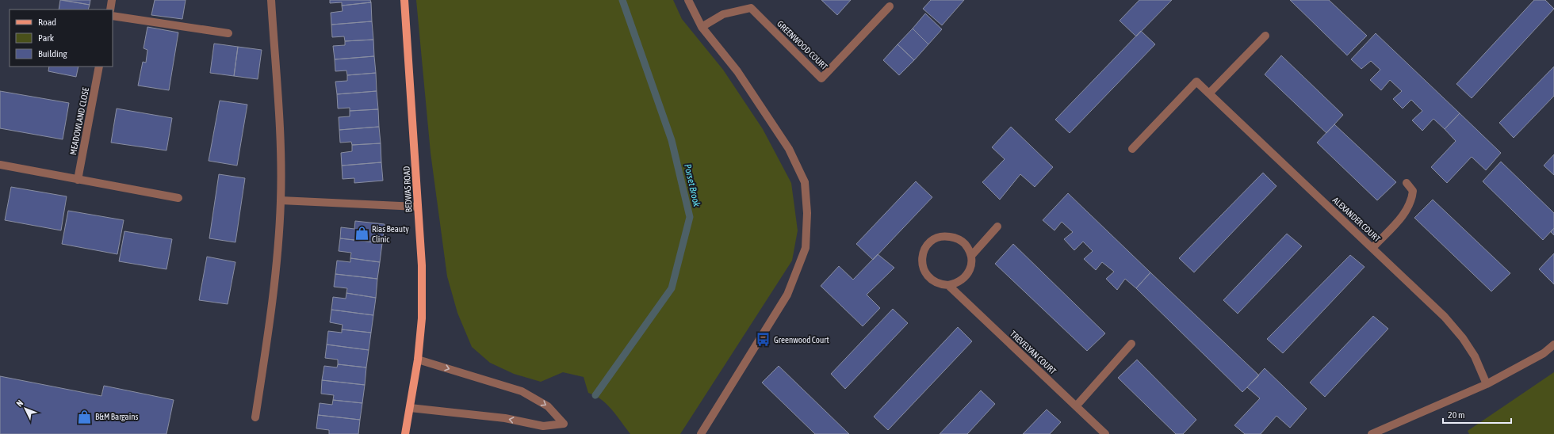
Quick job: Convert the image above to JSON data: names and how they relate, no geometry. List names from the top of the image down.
{
  "streets": {
    "main road": ["BEDWAS ROAD"],
    "street": [
      "GREENWOOD COURT",
      "MEADOWLAND CLOSE",
      "ALEXANDER COURT",
      "TREVELYAN COURT"
    ]
  },
  "water": ["Porset Brook"],
  "places": {
    "shop": ["Rias Beauty Clinic", "B&M Bargains"],
    "bus stop": ["Greenwood Court"]
  },
  "legend": ["Road", "Park", "Building"],
  "scale_bar": "20 m",
  "north": "top left"
}
